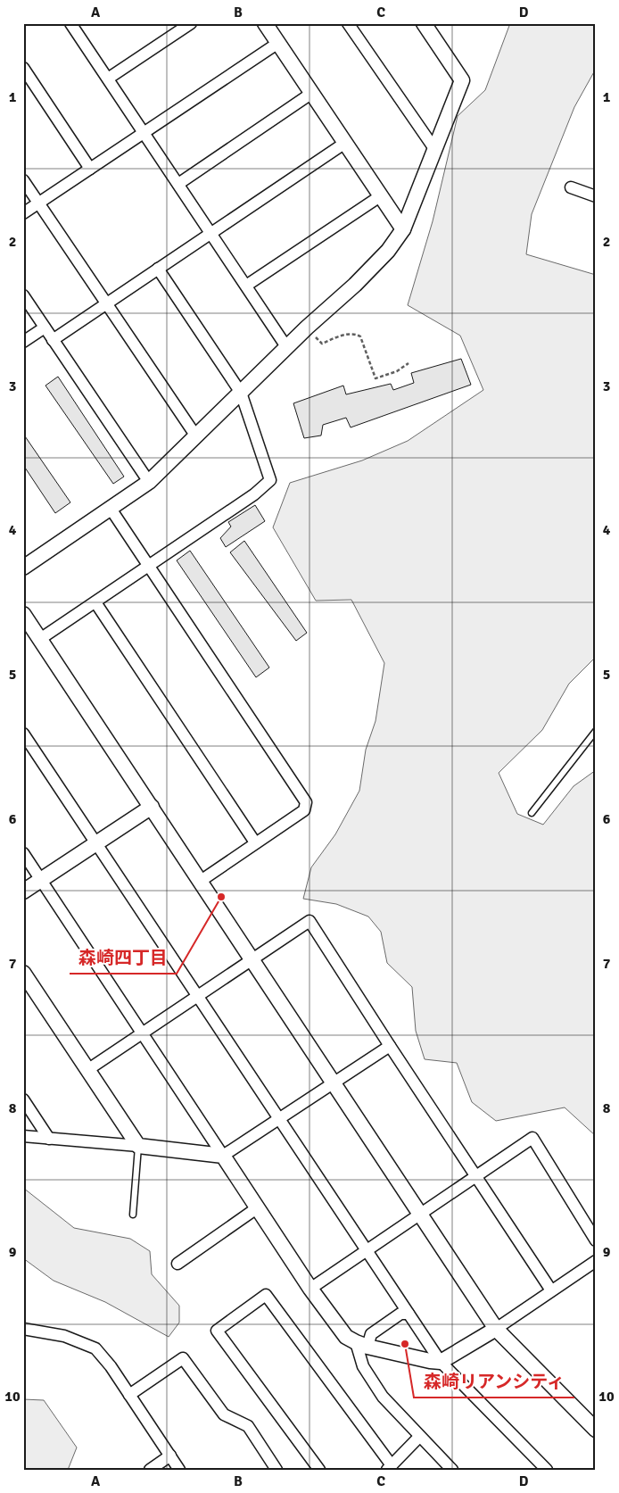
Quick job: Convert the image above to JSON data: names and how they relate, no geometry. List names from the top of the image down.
{
  "places": ["森崎四丁目", "森崎リアンシティ"],
  "grid": {
    "columns": [
      "A",
      "B",
      "C",
      "D"
    ],
    "rows": [
      "1",
      "2",
      "3",
      "4",
      "5",
      "6",
      "7",
      "8",
      "9",
      "10"
    ]
  }
}
